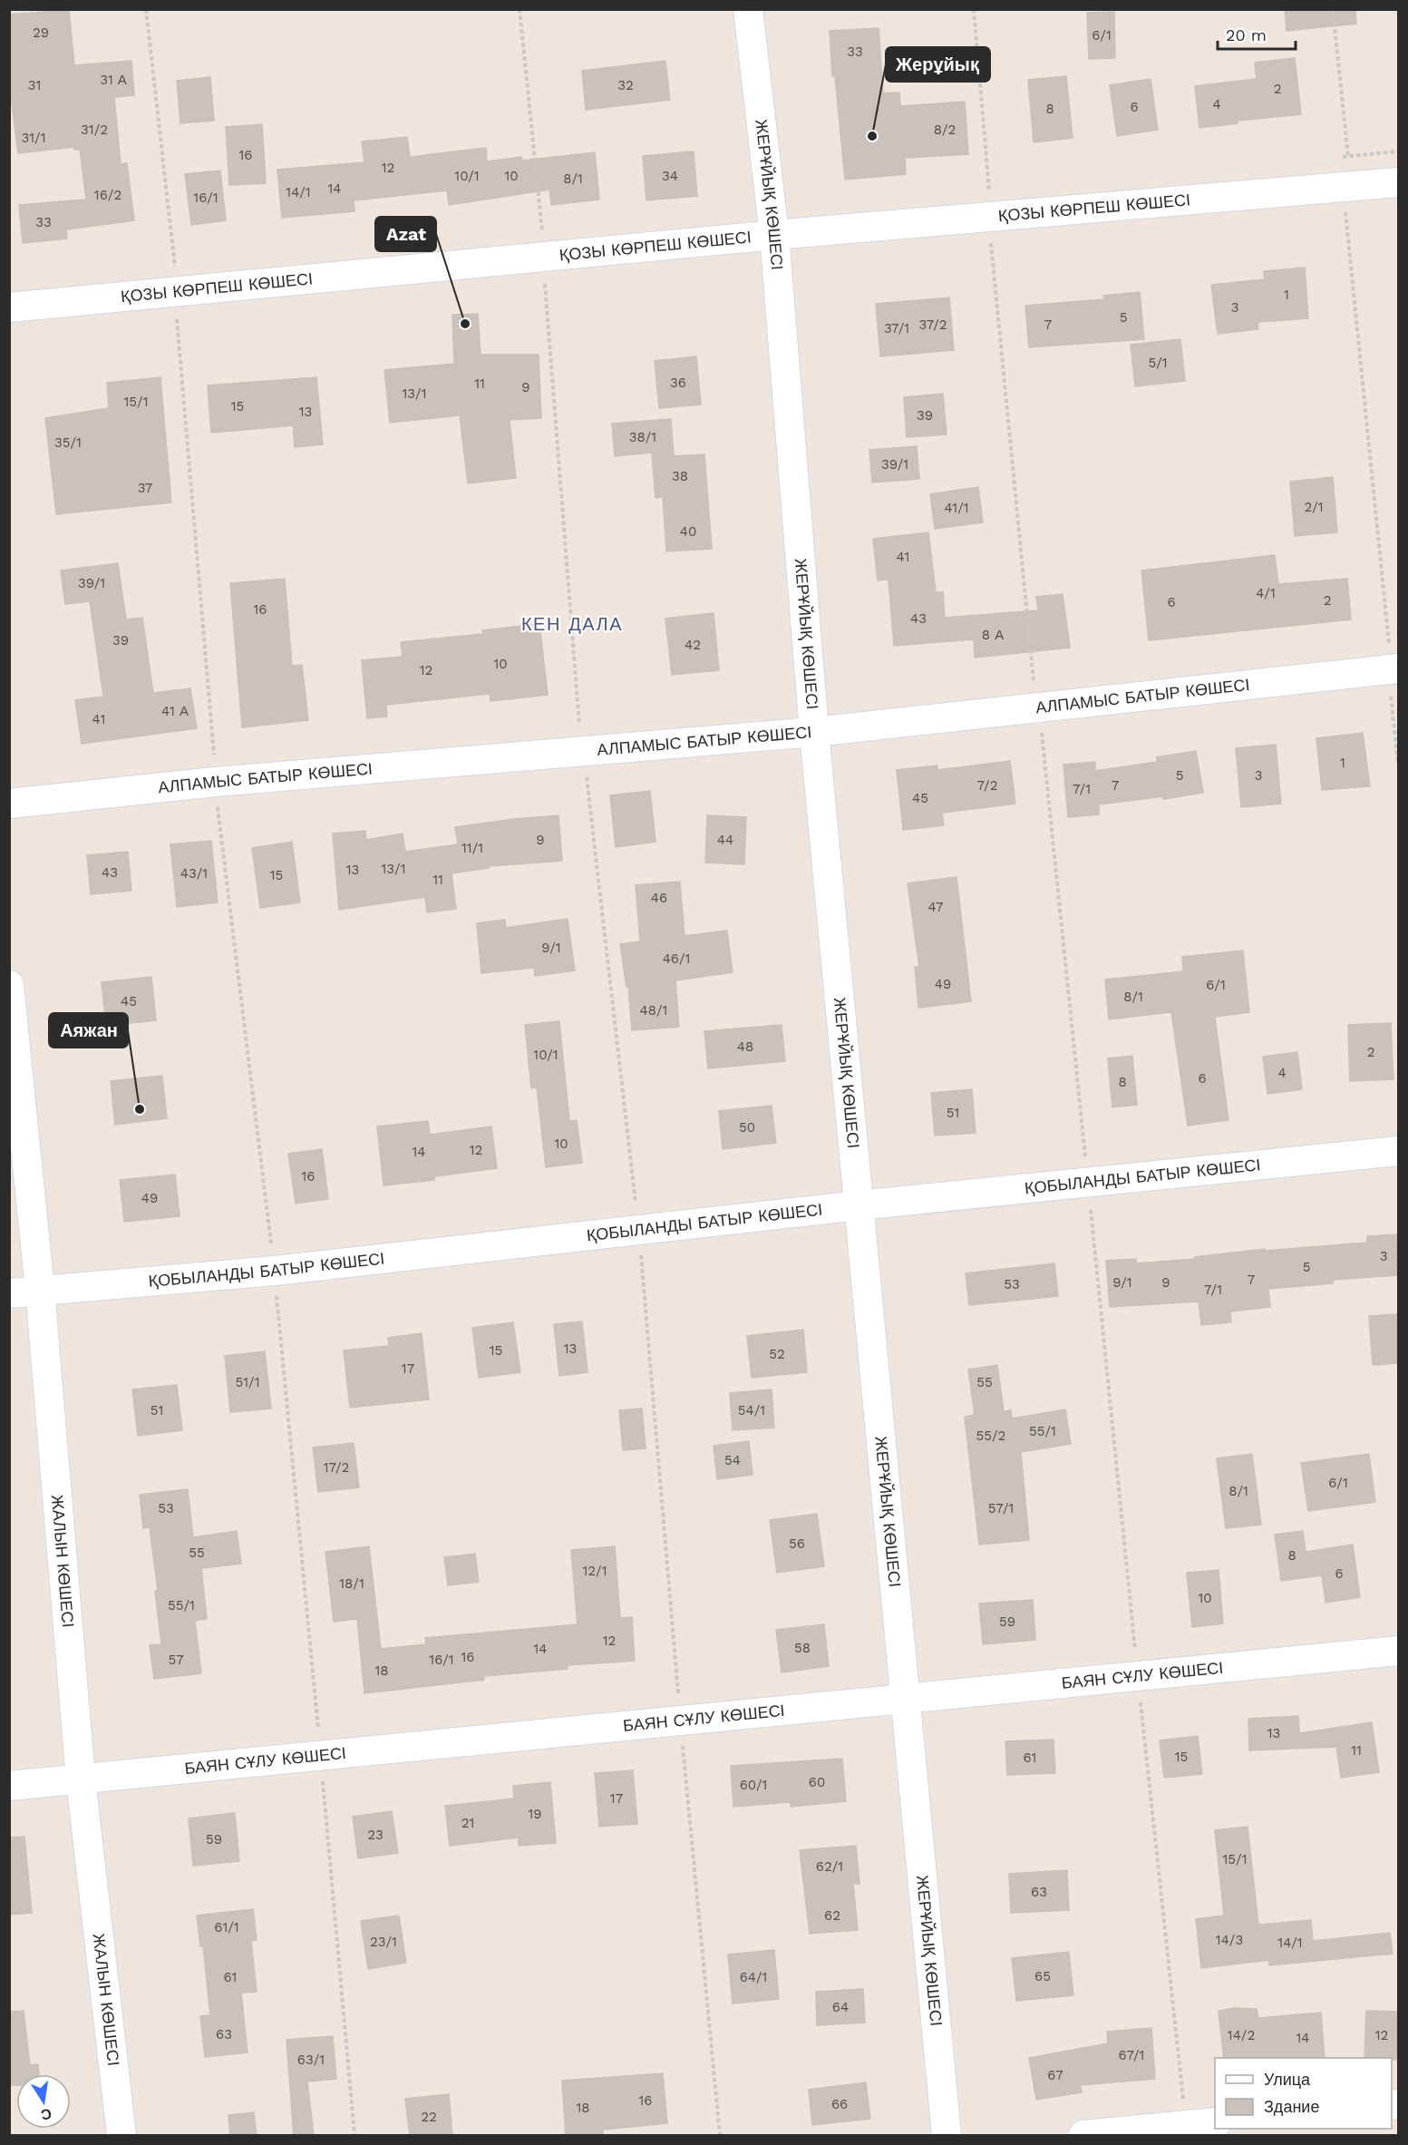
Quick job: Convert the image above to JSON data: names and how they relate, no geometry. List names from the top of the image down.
{
  "streets": {
    "street": [
      "ЖЕРҰЙЫҚ КӨШЕСІ",
      "ҚОЗЫ КӨРПЕШ КӨШЕСІ",
      "АЛПАМЫС БАТЫР КӨШЕСІ",
      "ҚОБЫЛАНДЫ БАТЫР КӨШЕСІ",
      "ЖАЛЫН КӨШЕСІ",
      "БАЯН СҰЛУ КӨШЕСІ"
    ]
  },
  "crossings": [
    ["ЖЕРҰЙЫҚ КӨШЕСІ", "ҚОЗЫ КӨРПЕШ КӨШЕСІ"],
    ["ЖЕРҰЙЫҚ КӨШЕСІ", "АЛПАМЫС БАТЫР КӨШЕСІ"],
    ["ЖЕРҰЙЫҚ КӨШЕСІ", "ҚОБЫЛАНДЫ БАТЫР КӨШЕСІ"],
    ["ЖЕРҰЙЫҚ КӨШЕСІ", "БАЯН СҰЛУ КӨШЕСІ"],
    ["ҚОБЫЛАНДЫ БАТЫР КӨШЕСІ", "ЖАЛЫН КӨШЕСІ"],
    ["ЖАЛЫН КӨШЕСІ", "БАЯН СҰЛУ КӨШЕСІ"]
  ],
  "districts": ["КЕН ДАЛА"],
  "places": ["Жерұйық", "Azat", "Аяжан"],
  "house_numbers": [
    "29",
    "6/1",
    "33",
    "31 А",
    "31",
    "32",
    "2",
    "4",
    "6",
    "8",
    "31/2",
    "8/2",
    "31/1",
    "16",
    "12",
    "10/1",
    "10",
    "34",
    "8/1",
    "14",
    "14/1",
    "16/2",
    "16/1",
    "33",
    "1",
    "3",
    "5",
    "37/2",
    "7",
    "37/1",
    "5/1",
    "36",
    "11",
    "9",
    "13/1",
    "15/1",
    "15",
    "13",
    "39",
    "38/1",
    "35/1",
    "39/1",
    "38",
    "37",
    "2/1",
    "41/1",
    "40",
    "41",
    "39/1",
    "4/1",
    "2",
    "6",
    "16",
    "43",
    "8 А",
    "39",
    "42",
    "10",
    "12",
    "41 А",
    "41",
    "1",
    "5",
    "3",
    "7/2",
    "7",
    "7/1",
    "45",
    "9",
    "44",
    "11/1",
    "13/1",
    "13",
    "43",
    "43/1",
    "15",
    "11",
    "46",
    "47",
    "9/1",
    "46/1",
    "49",
    "6/1",
    "8/1",
    "45",
    "48/1",
    "48",
    "2",
    "10/1",
    "4",
    "6",
    "8",
    "51",
    "50",
    "10",
    "12",
    "14",
    "16",
    "49",
    "3",
    "5",
    "7",
    "9/1",
    "9",
    "53",
    "7/1",
    "13",
    "15",
    "52",
    "17",
    "51/1",
    "55",
    "51",
    "54/1",
    "55/1",
    "55/2",
    "54",
    "17/2",
    "6/1",
    "8/1",
    "53",
    "57/1",
    "56",
    "55",
    "8",
    "12/1",
    "6",
    "18/1",
    "10",
    "55/1",
    "59",
    "12",
    "58",
    "14",
    "16",
    "57",
    "16/1",
    "18",
    "13",
    "11",
    "15",
    "61",
    "60",
    "60/1",
    "17",
    "19",
    "21",
    "23",
    "59",
    "15/1",
    "62/1",
    "63",
    "62",
    "61/1",
    "14/3",
    "23/1",
    "14/1",
    "65",
    "61",
    "64/1",
    "64",
    "63",
    "14/2",
    "12",
    "14",
    "67/1",
    "63/1",
    "67",
    "16",
    "66",
    "18",
    "22"
  ],
  "legend": ["Улица", "Здание"],
  "scale_bar": "20 m",
  "north": "bottom"
}
